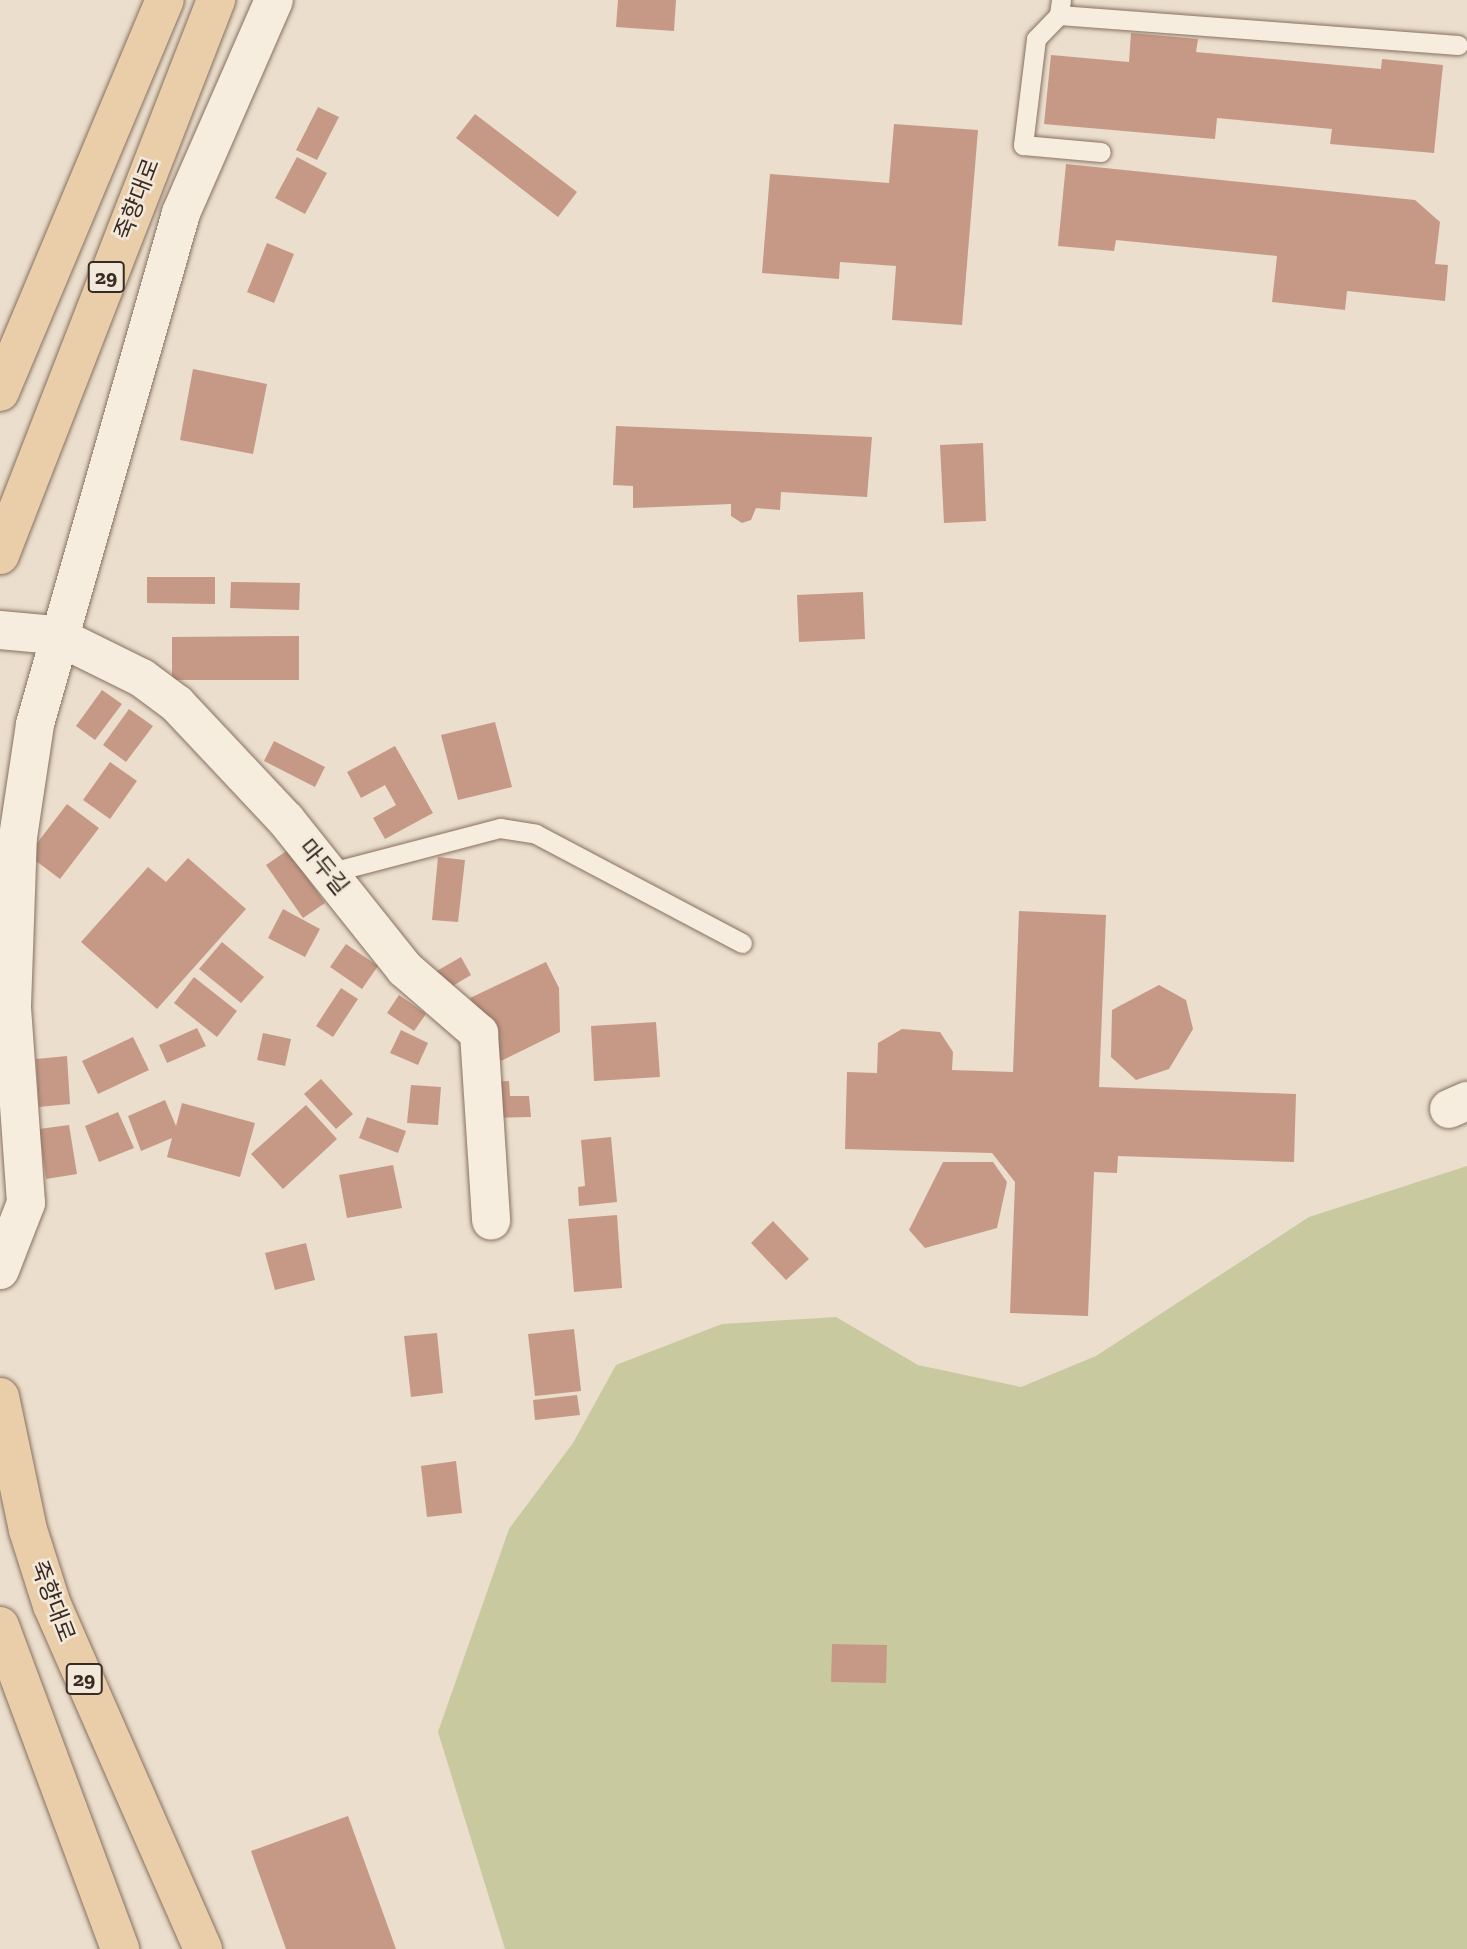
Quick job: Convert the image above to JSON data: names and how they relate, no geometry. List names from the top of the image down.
{
  "streets": {
    "main road": ["죽향대로", "29"],
    "street": ["마두길"]
  }
}
